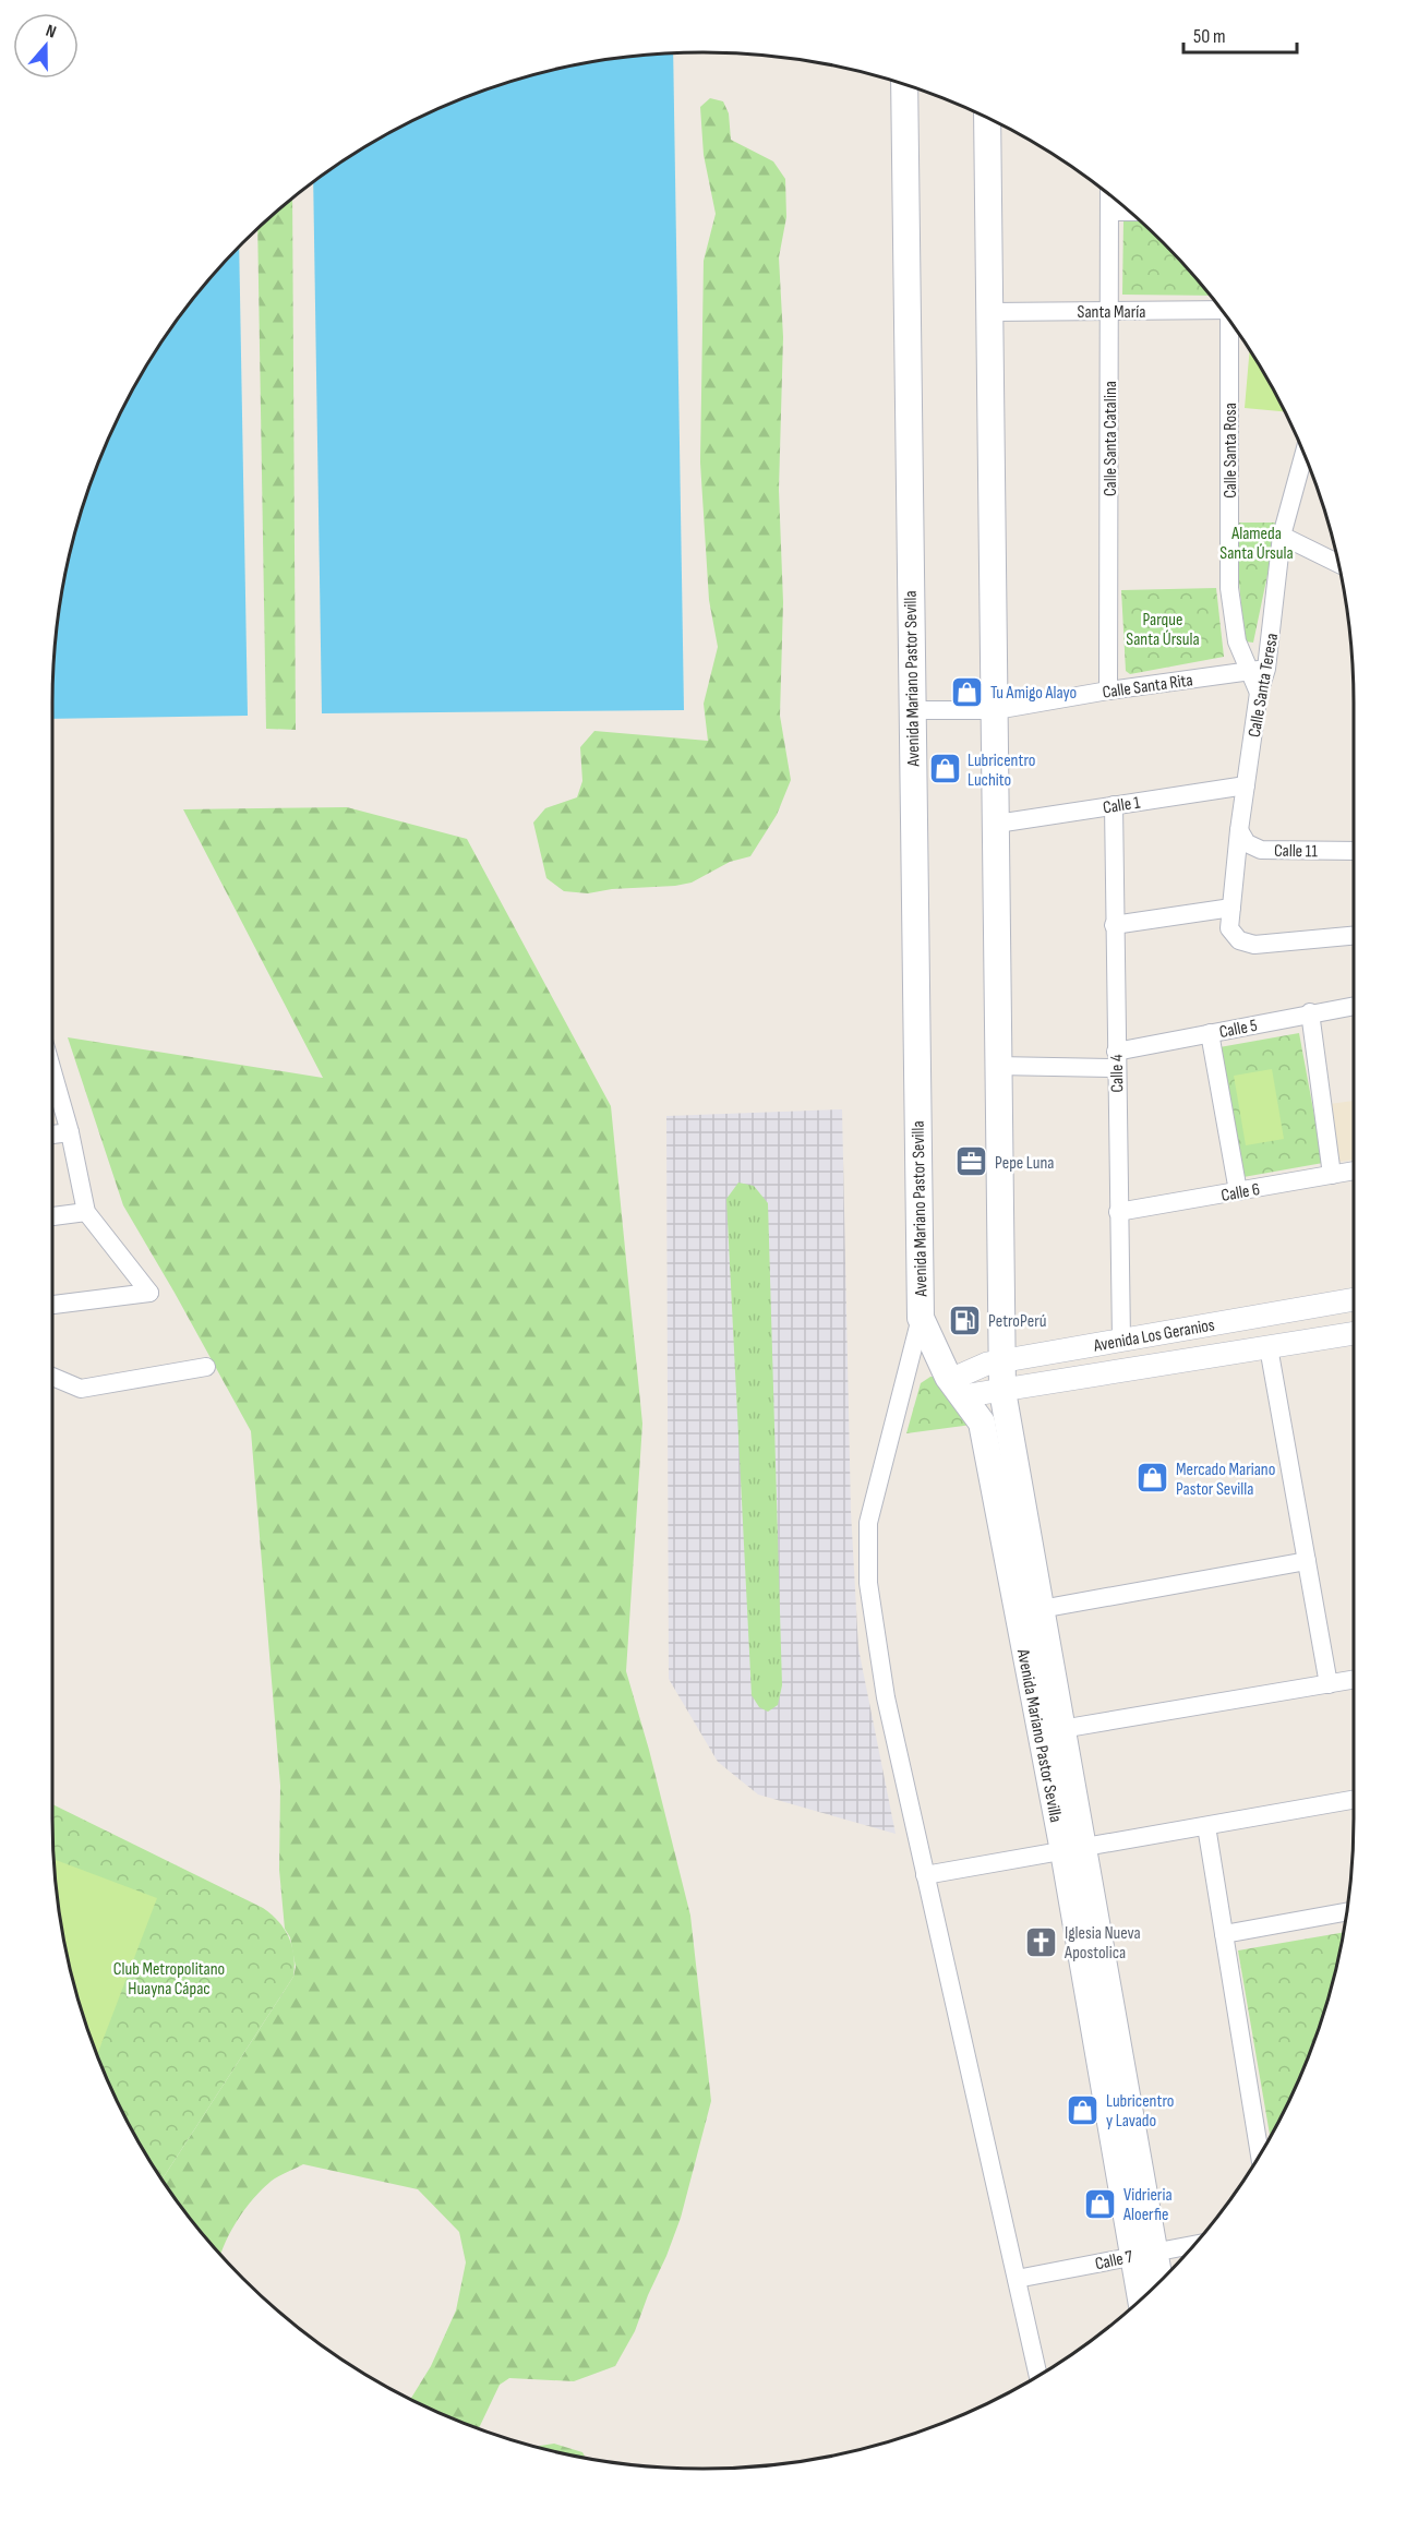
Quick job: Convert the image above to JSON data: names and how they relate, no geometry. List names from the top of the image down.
{
  "streets": {
    "main road": ["Avenida Mariano Pastor Sevilla"],
    "street": [
      "Santa María",
      "Calle Santa Catalina",
      "Calle Santa Rosa",
      "Calle Santa Rita",
      "Calle Santa Teresa",
      "Calle 1",
      "Calle 11",
      "Calle 5",
      "Calle 4",
      "Calle 6",
      "Avenida Los Geranios",
      "Calle 7"
    ]
  },
  "crossings": [
    ["Santa María", "Calle Santa Catalina"],
    ["Santa María", "Avenida Mariano Pastor Sevilla"],
    ["Calle Santa Catalina", "Calle Santa Rita"],
    ["Calle Santa Rosa", "Calle Santa Rita"],
    ["Calle Santa Rosa", "Calle Santa Teresa"],
    ["Avenida Mariano Pastor Sevilla", "Calle Santa Rita"],
    ["Avenida Mariano Pastor Sevilla", "Calle 1"],
    ["Avenida Mariano Pastor Sevilla", "Calle 5"],
    ["Avenida Mariano Pastor Sevilla", "Avenida Los Geranios"],
    ["Avenida Mariano Pastor Sevilla", "Calle 7"],
    ["Calle Santa Rita", "Calle Santa Teresa"],
    ["Calle Santa Teresa", "Calle 1"],
    ["Calle Santa Teresa", "Calle 11"],
    ["Calle 1", "Calle 4"],
    ["Calle 5", "Calle 4"],
    ["Calle 4", "Calle 6"],
    ["Calle 4", "Avenida Los Geranios"]
  ],
  "parks": ["Alameda Santa Úrsula", "Parque Santa Úrsula", "Club Metropolitano Huayna Cápac"],
  "places": {
    "shop": [
      "Tu Amigo Alayo",
      "Lubricentro Luchito",
      "Mercado Mariano Pastor Sevilla",
      "Lubricentro y Lavado",
      "Vidrieria Aloerfie"
    ],
    "office": ["Pepe Luna"],
    "fuel station": ["PetroPerú"],
    "church": ["Iglesia Nueva Apostolica"]
  },
  "scale_bar": "50 m",
  "north": "top"
}
